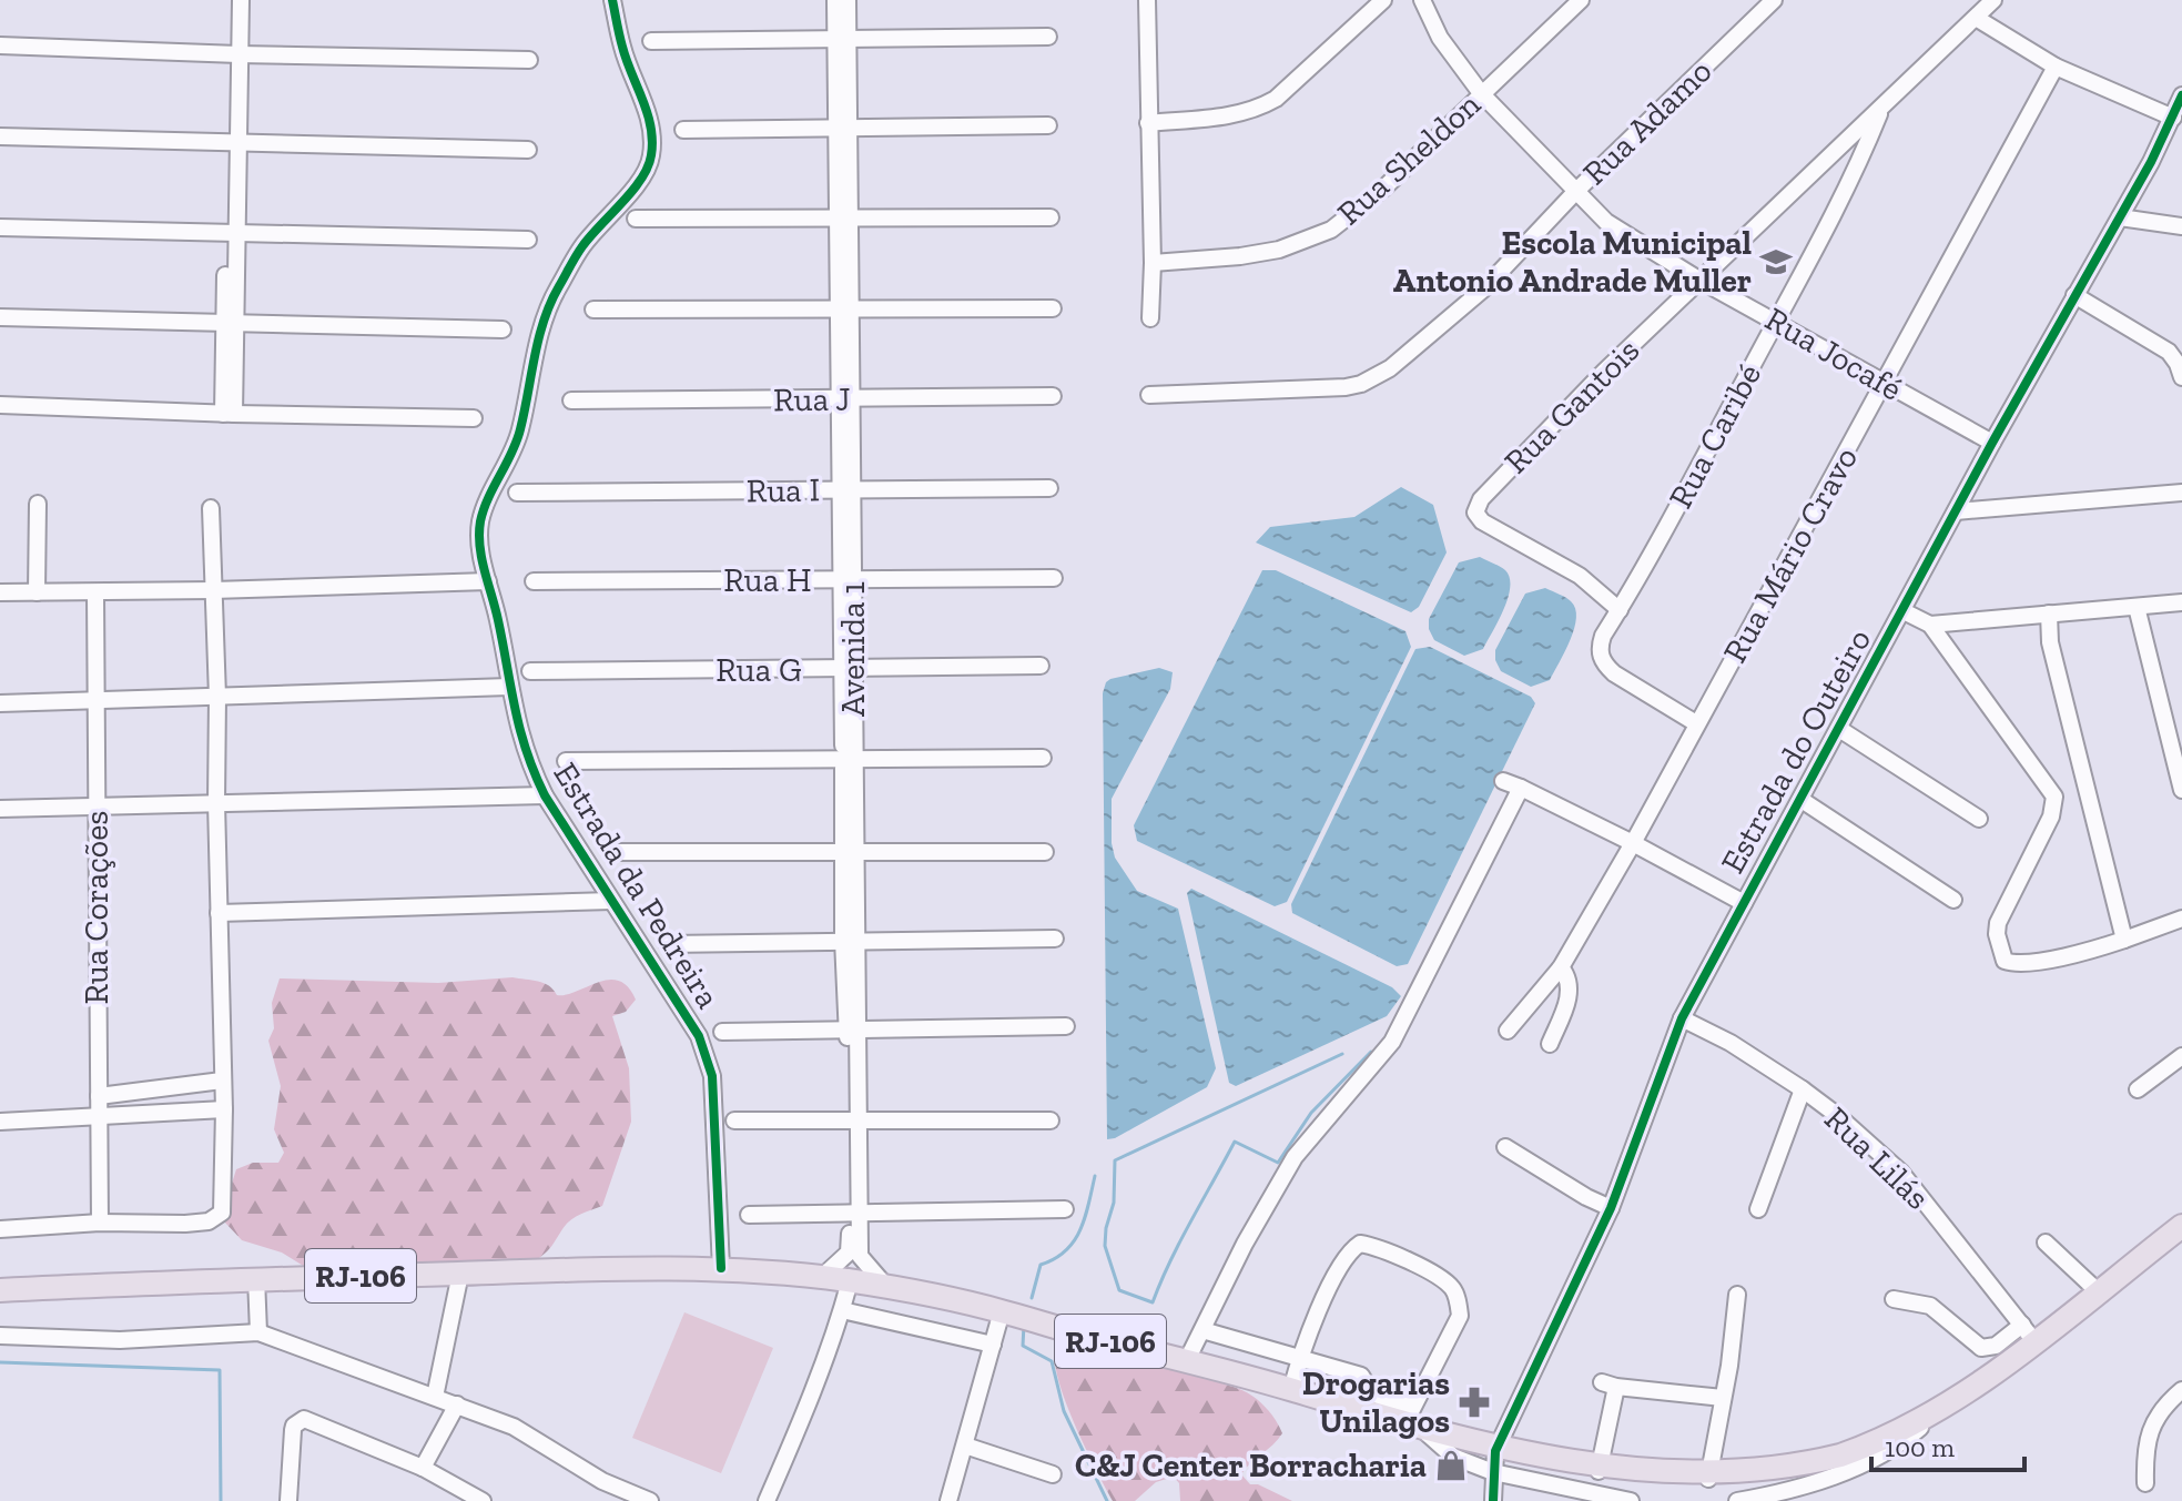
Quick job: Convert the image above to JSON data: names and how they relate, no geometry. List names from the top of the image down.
{
  "streets": {
    "highway": ["RJ-106"],
    "street": [
      "Rua Adamo",
      "Rua Sheldon",
      "Rua Jocafé",
      "Rua J",
      "Rua Gantois",
      "Rua Caribé",
      "Rua I",
      "Rua Mário Cravo",
      "Rua H",
      "Avenida 1",
      "Rua G",
      "Estrada do Outeiro",
      "Estrada da Pedreira",
      "Rua Corações",
      "Rua Lilás"
    ]
  },
  "crossings": [
    ["Rua Adamo", "Rua Jocafé"],
    ["Rua Sheldon", "Rua Jocafé"],
    ["Rua Jocafé", "Rua Gantois"],
    ["Rua Jocafé", "Rua Caribé"],
    ["Rua Jocafé", "Rua Mário Cravo"],
    ["Rua Jocafé", "Estrada do Outeiro"],
    ["Rua J", "Avenida 1"],
    ["Rua Gantois", "Rua Caribé"],
    ["Rua Caribé", "Rua Mário Cravo"],
    ["Rua I", "Avenida 1"],
    ["Rua H", "Avenida 1"],
    ["Avenida 1", "Rua G"],
    ["Avenida 1", "RJ-106"],
    ["Estrada do Outeiro", "Rua Lilás"],
    ["Estrada do Outeiro", "RJ-106"],
    ["Estrada da Pedreira", "RJ-106"],
    ["Rua Lilás", "RJ-106"]
  ],
  "places": {
    "school or university": ["Escola Municipal Antonio Andrade Muller"],
    "pharmacy": ["Drogarias Unilagos"],
    "shop": ["C&J Center Borracharia"]
  },
  "scale_bar": "100 m"
}
